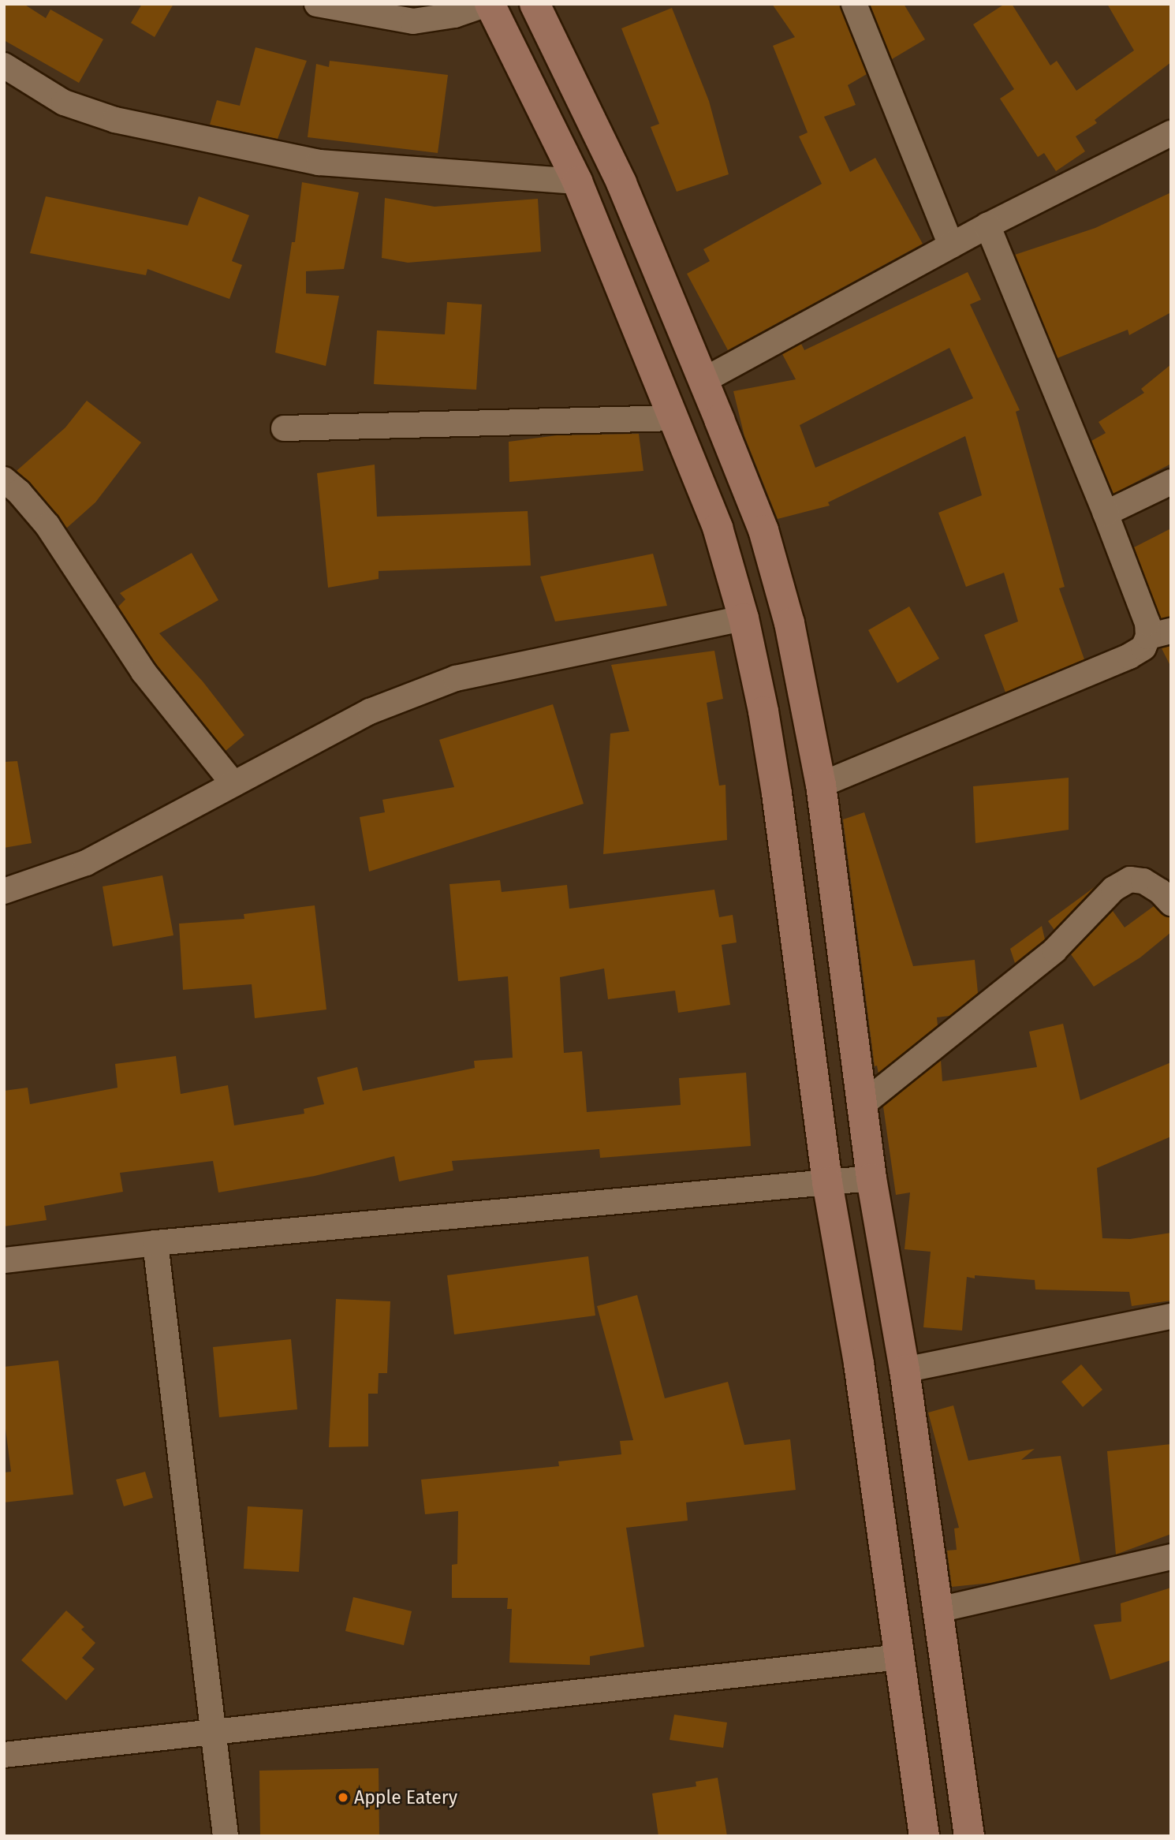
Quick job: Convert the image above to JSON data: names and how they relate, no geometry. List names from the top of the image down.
{
  "places": ["Apple Eatery"]
}
